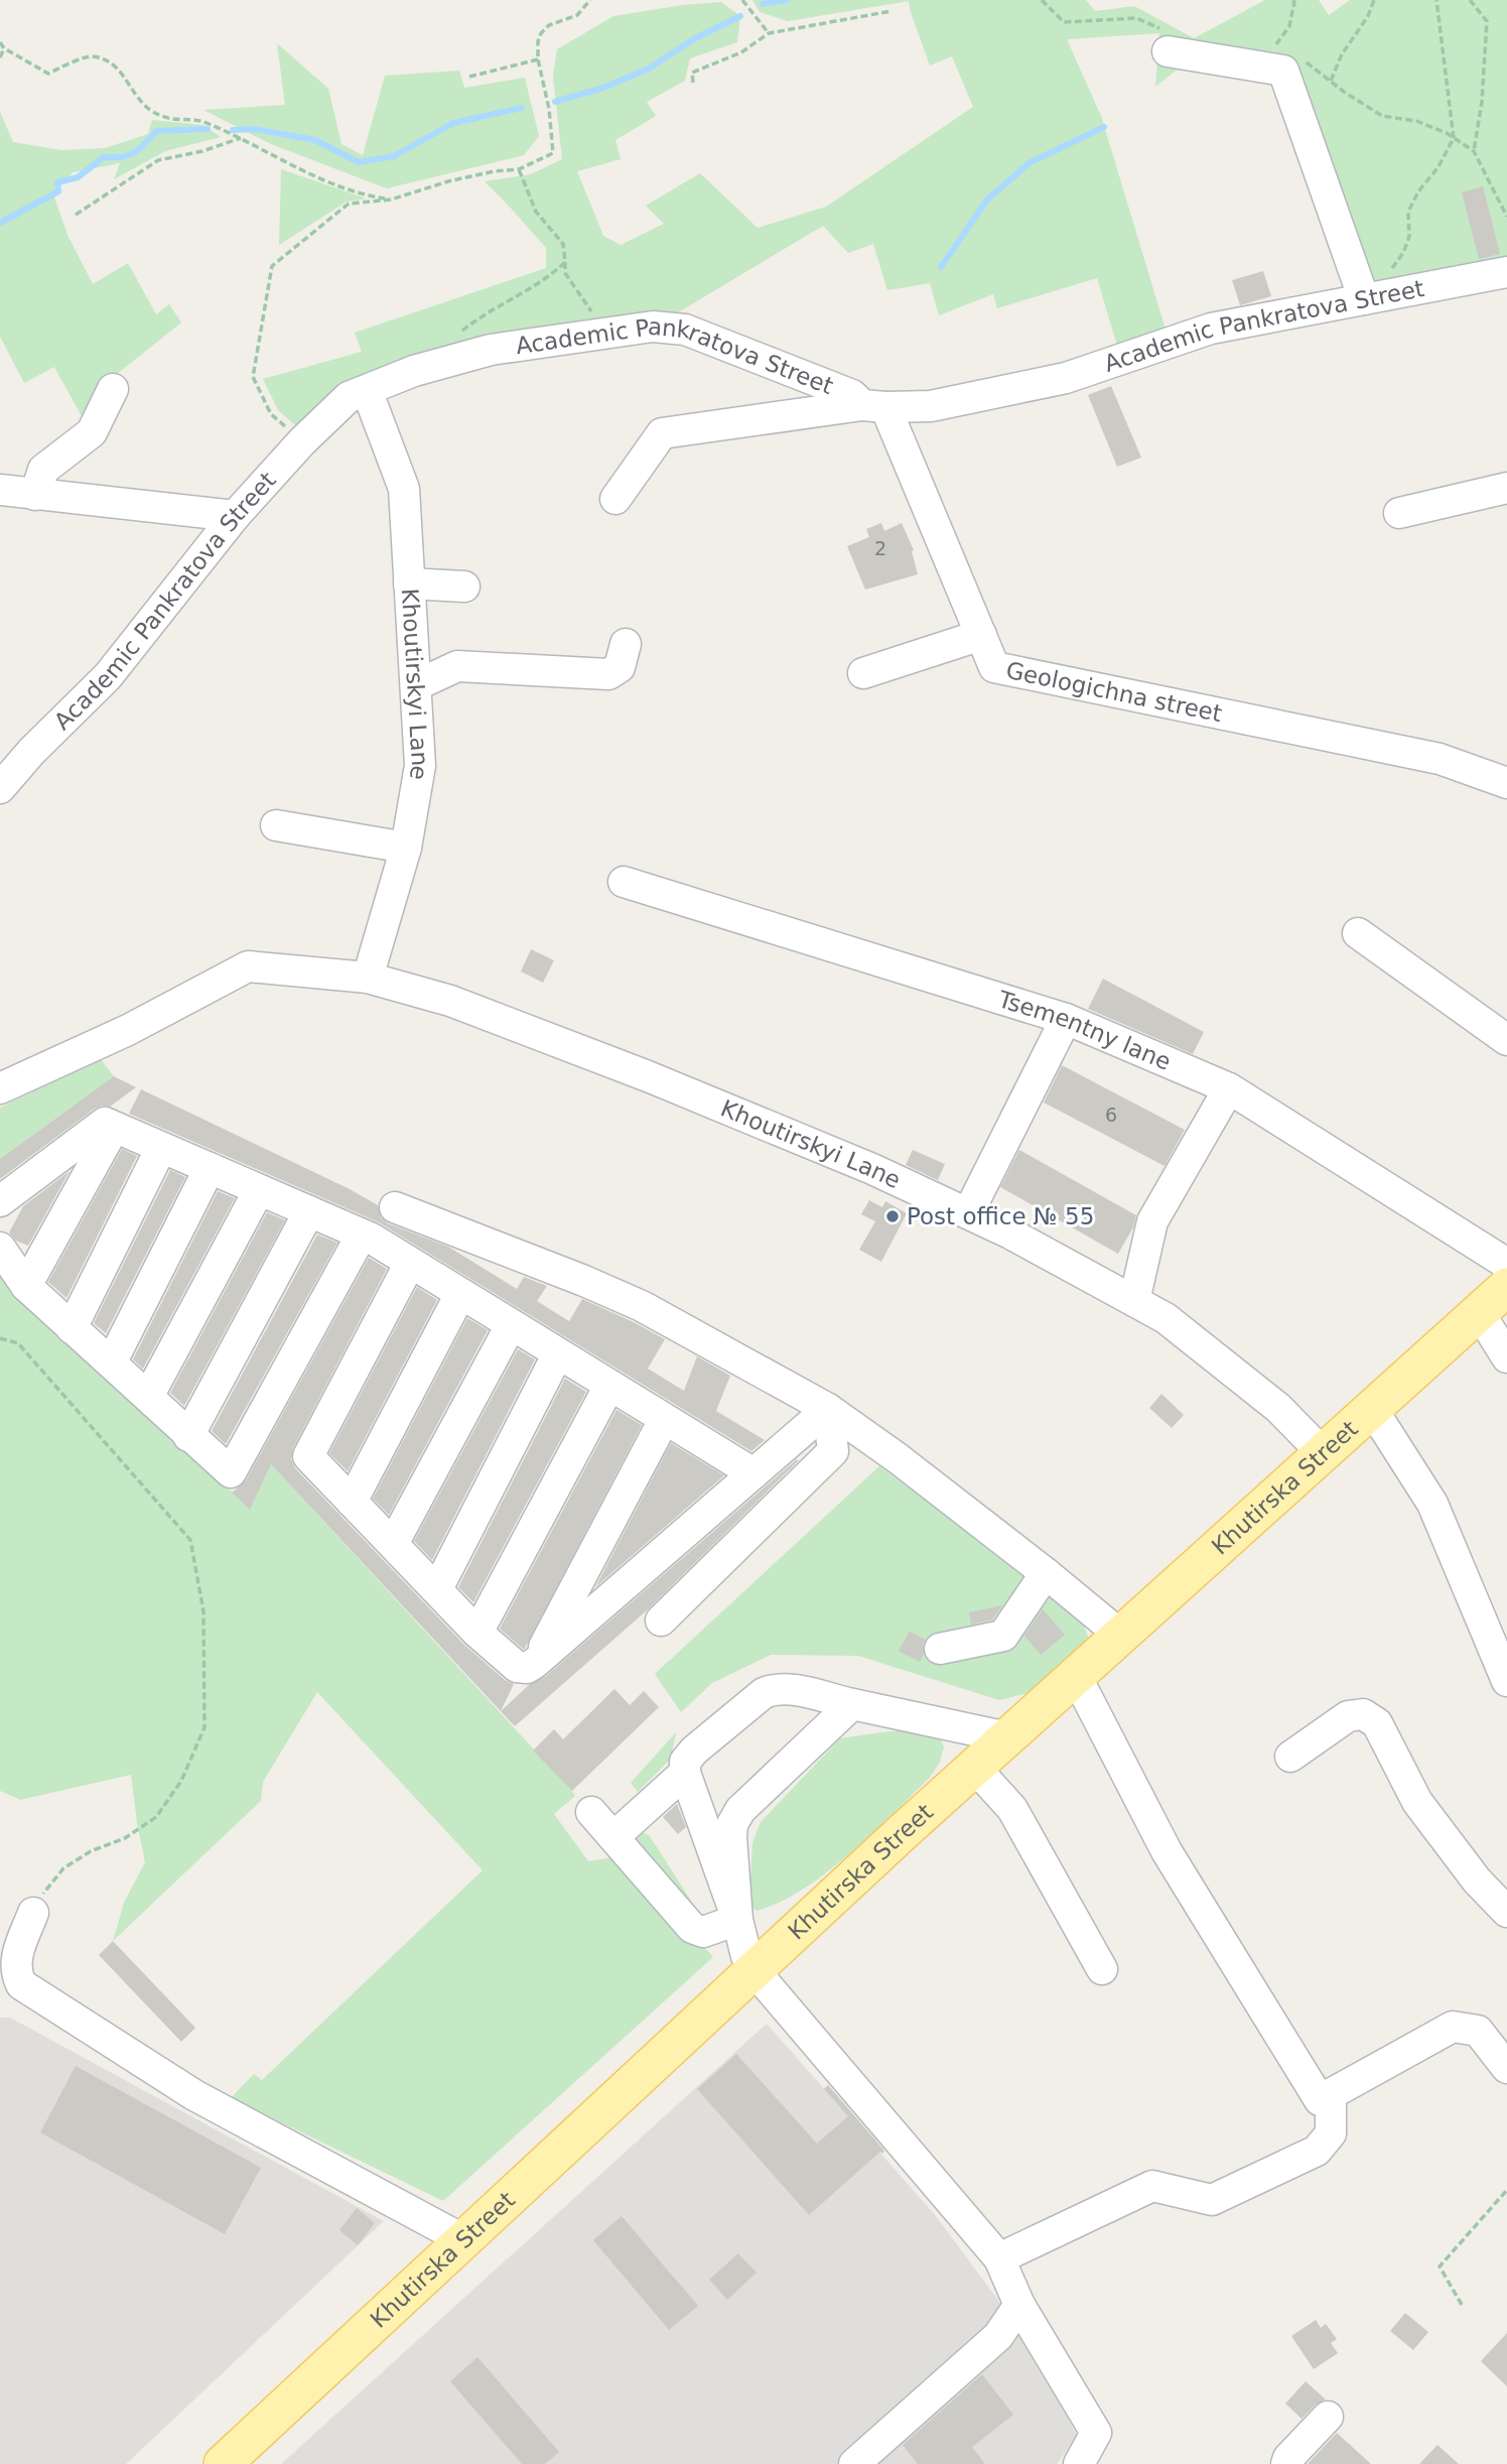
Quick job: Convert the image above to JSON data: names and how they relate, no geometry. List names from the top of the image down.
{
  "streets": {
    "main road": ["Khutirska Street"],
    "street": [
      "Academic Pankratova Street",
      "Khoutirskyi Lane",
      "Geologichna street",
      "Tsementny lane"
    ]
  },
  "crossings": [
    ["Academic Pankratova Street", "Khoutirskyi Lane"],
    ["Academic Pankratova Street", "Geologichna street"],
    ["Khoutirskyi Lane", "Khutirska Street"]
  ],
  "places": ["Post office № 55"],
  "house_numbers": ["2", "6"]
}
